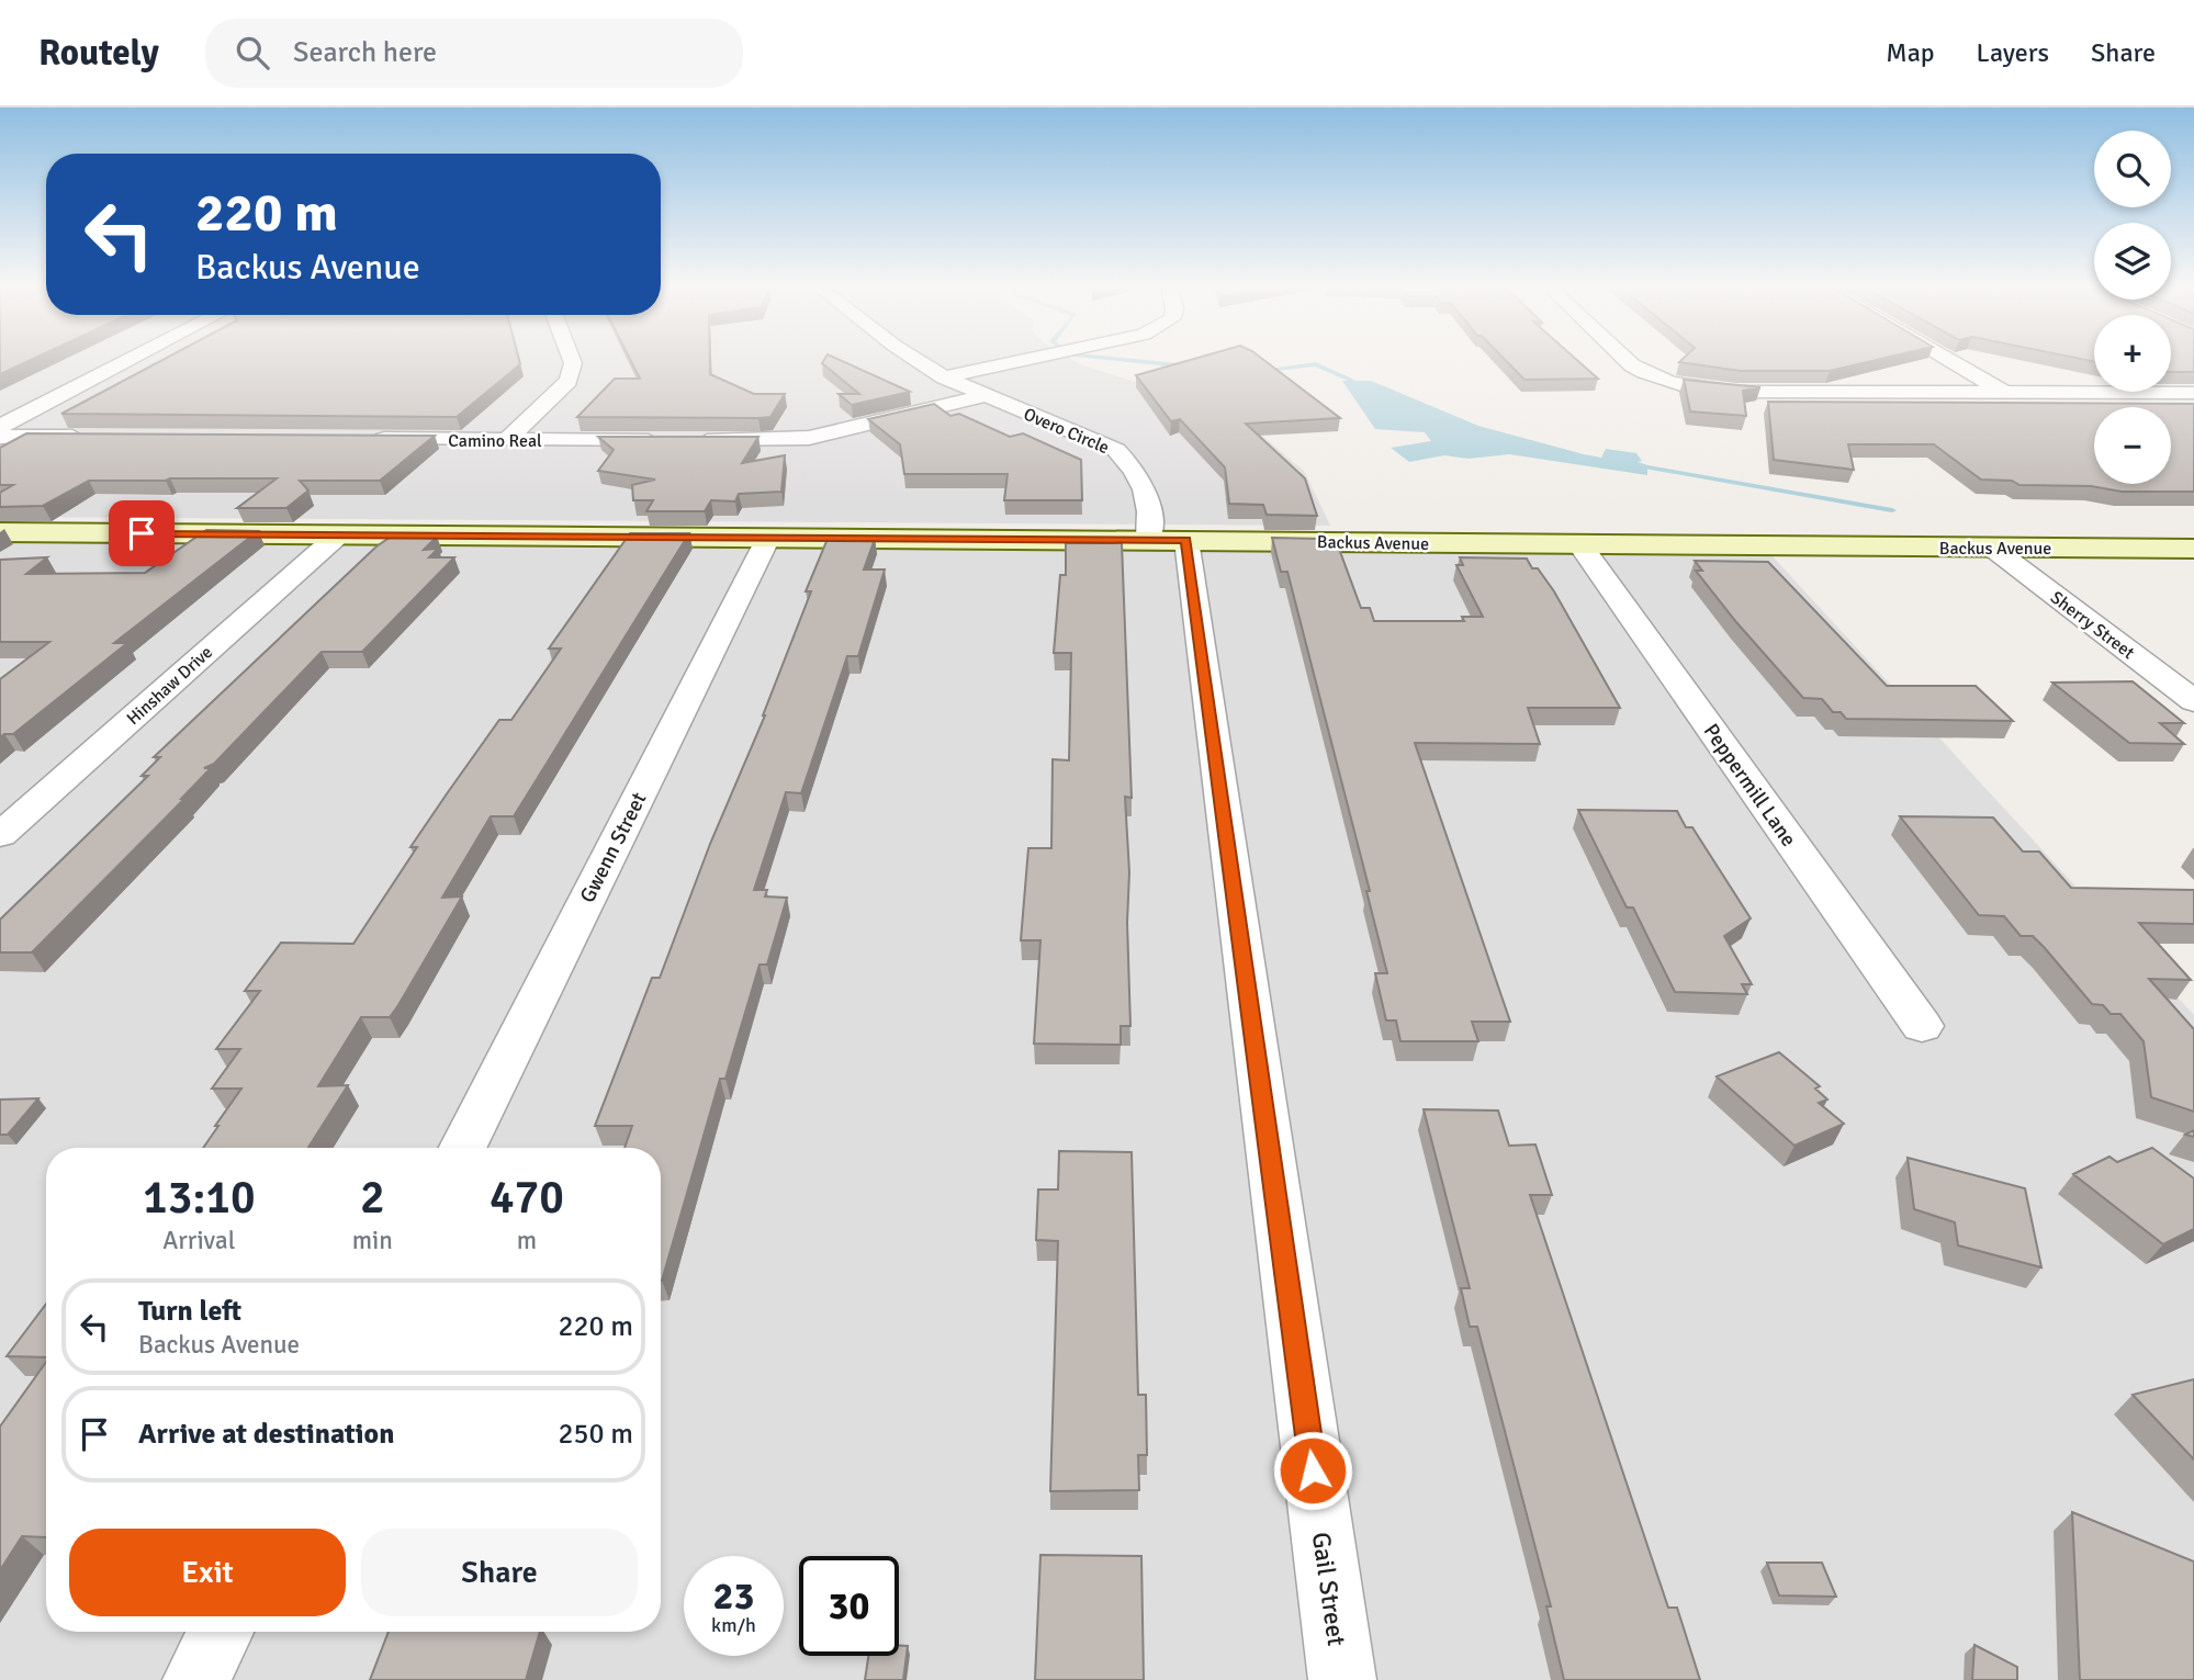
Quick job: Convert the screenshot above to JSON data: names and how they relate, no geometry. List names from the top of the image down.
{
  "streets": {
    "street": [
      "Overo Circle",
      "Camino Real",
      "Backus Avenue",
      "Sherry Street",
      "Hinshaw Drive",
      "Peppermill Lane",
      "Gwenn Street",
      "Gail Street"
    ]
  },
  "crossings": [
    ["Overo Circle", "Camino Real"],
    ["Overo Circle", "Backus Avenue"],
    ["Overo Circle", "Gail Street"],
    ["Backus Avenue", "Sherry Street"],
    ["Backus Avenue", "Hinshaw Drive"],
    ["Backus Avenue", "Peppermill Lane"],
    ["Backus Avenue", "Gwenn Street"],
    ["Backus Avenue", "Gail Street"]
  ],
  "page": {
    "header": "Routely",
    "search": "Search here",
    "nav": ["Map", "Layers", "Share"],
    "map_buttons": ["+", "−"],
    "turn": ["220 m", "Backus Avenue"],
    "eta": [
      "13:10",
      "Arrival",
      "2",
      "min",
      "470",
      "m"
    ],
    "list": [
      {
        "name": "Turn left",
        "note": "Backus Avenue",
        "value": "220 m"
      },
      {
        "name": "Arrive at destination",
        "value": "250 m"
      }
    ],
    "buttons": ["Exit", "Share"],
    "speed": "23 km/h",
    "limit": "30"
  }
}
